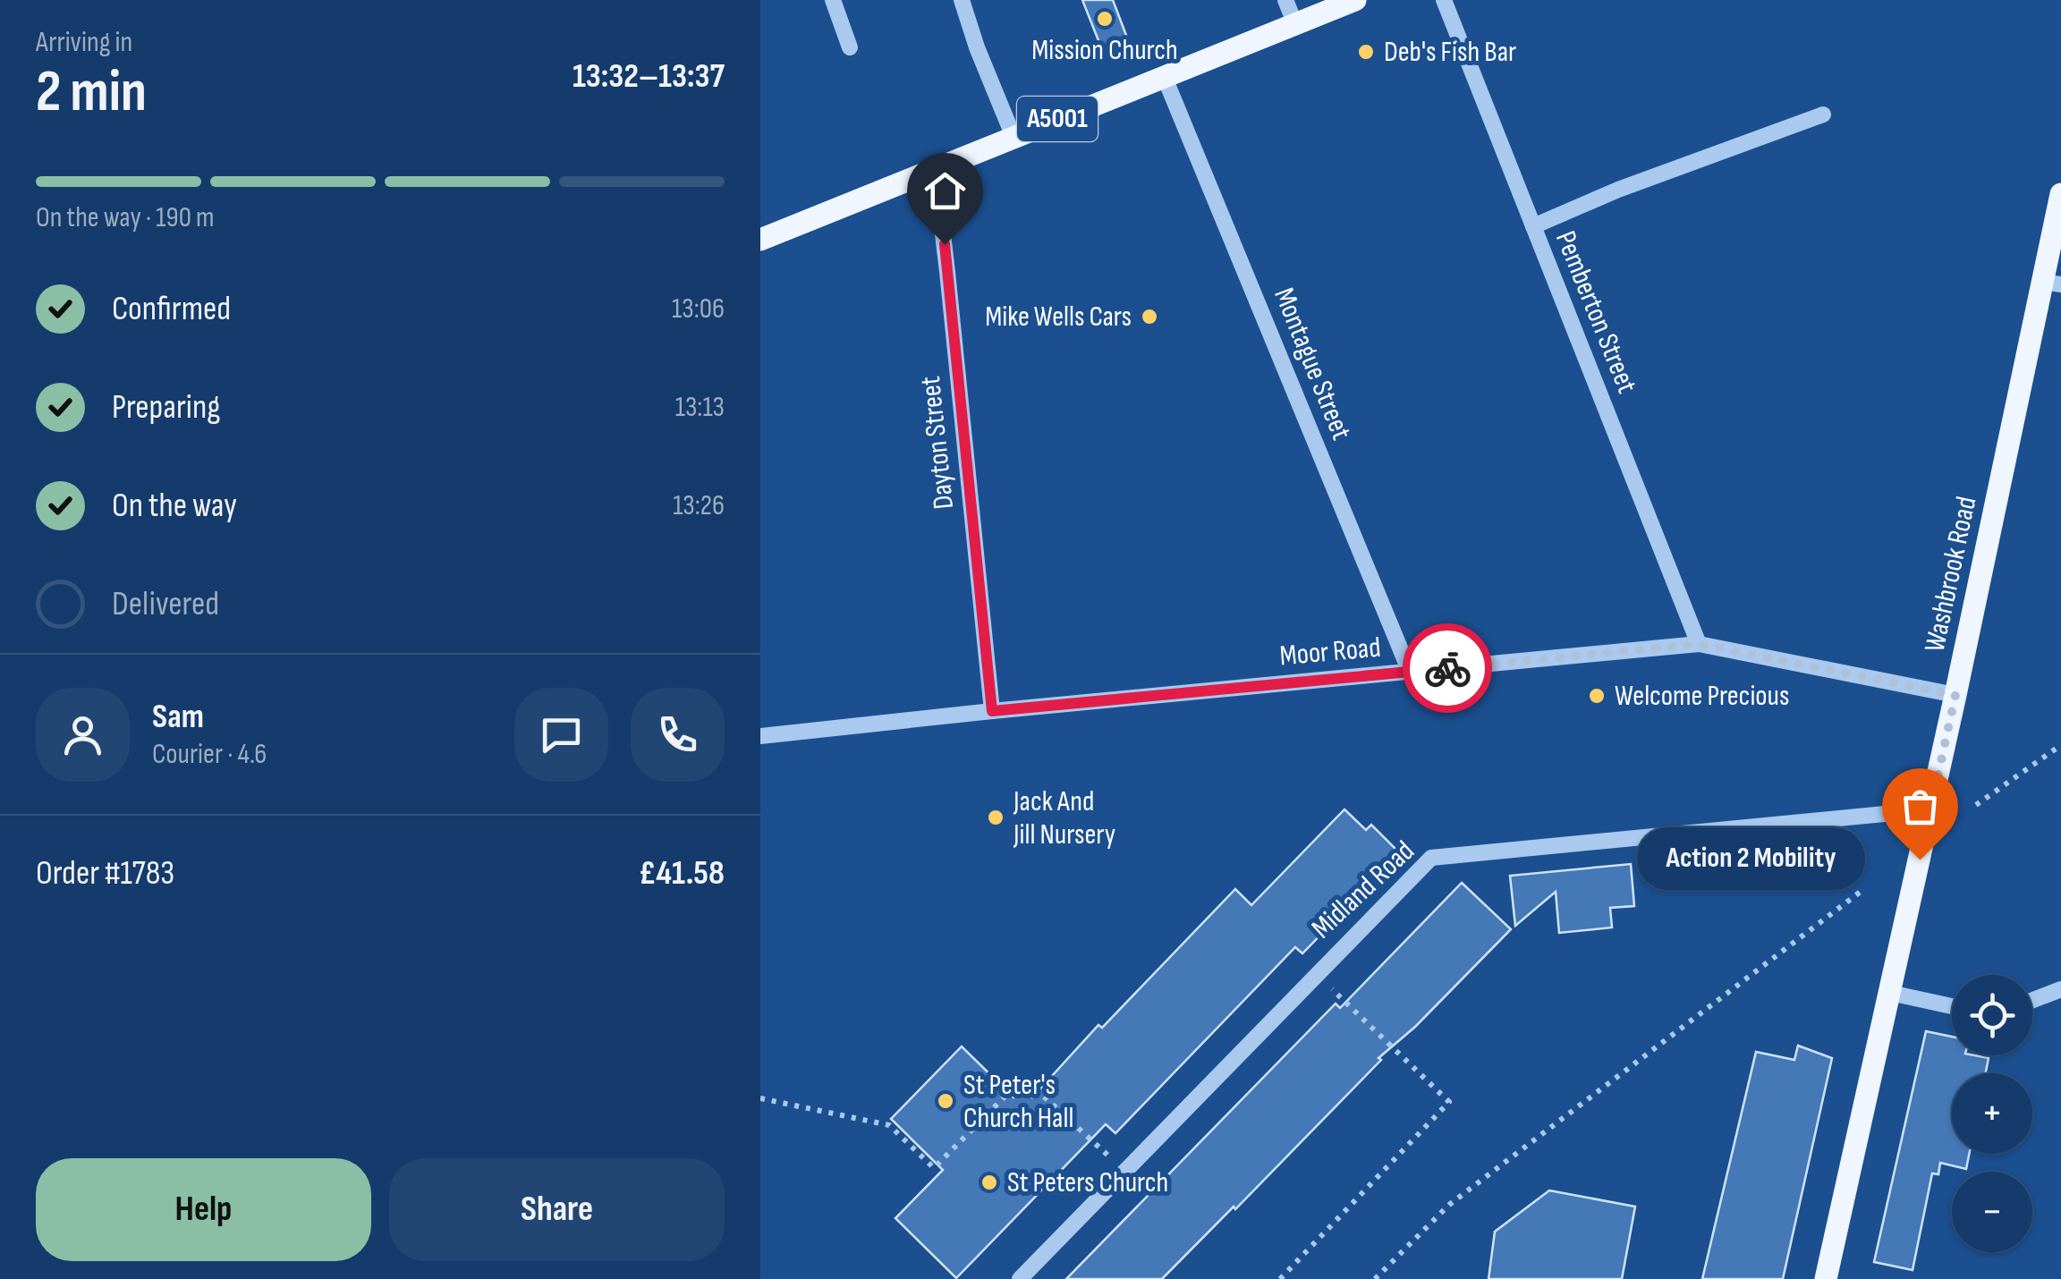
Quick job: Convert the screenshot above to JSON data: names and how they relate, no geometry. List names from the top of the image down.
{
  "streets": {
    "main road": ["A5001", "Washbrook Road"],
    "street": [
      "Pemberton Street",
      "Montague Street",
      "Dayton Street",
      "Moor Road",
      "Midland Road"
    ]
  },
  "crossings": [
    ["A5001", "Montague Street"],
    ["A5001", "Dayton Street"],
    ["Pemberton Street", "Moor Road"],
    ["Montague Street", "Moor Road"],
    ["Dayton Street", "Moor Road"],
    ["Washbrook Road", "Moor Road"],
    ["Washbrook Road", "Midland Road"]
  ],
  "places": [
    "Mission Church",
    "Deb's Fish Bar",
    "Mike Wells Cars",
    "Welcome Precious",
    "Jack And Jill Nursery",
    "Action 2 Mobility",
    "St Peter's Church Hall",
    "St Peters Church"
  ],
  "page": {
    "heading": ["2 min", "Arriving in", "13:32–13:37"],
    "panel": [
      "Sam",
      "Courier · 4.6",
      "Order #1783",
      "£41.58"
    ],
    "bar": "On the way · 190 m",
    "list": [
      ["Confirmed", "13:06"],
      ["Preparing", "13:13"],
      ["On the way", "13:26"],
      "Delivered"
    ],
    "bubble": "Action 2 Mobility",
    "map_buttons": ["+", "−"],
    "buttons": ["Help", "Share"]
  }
}
